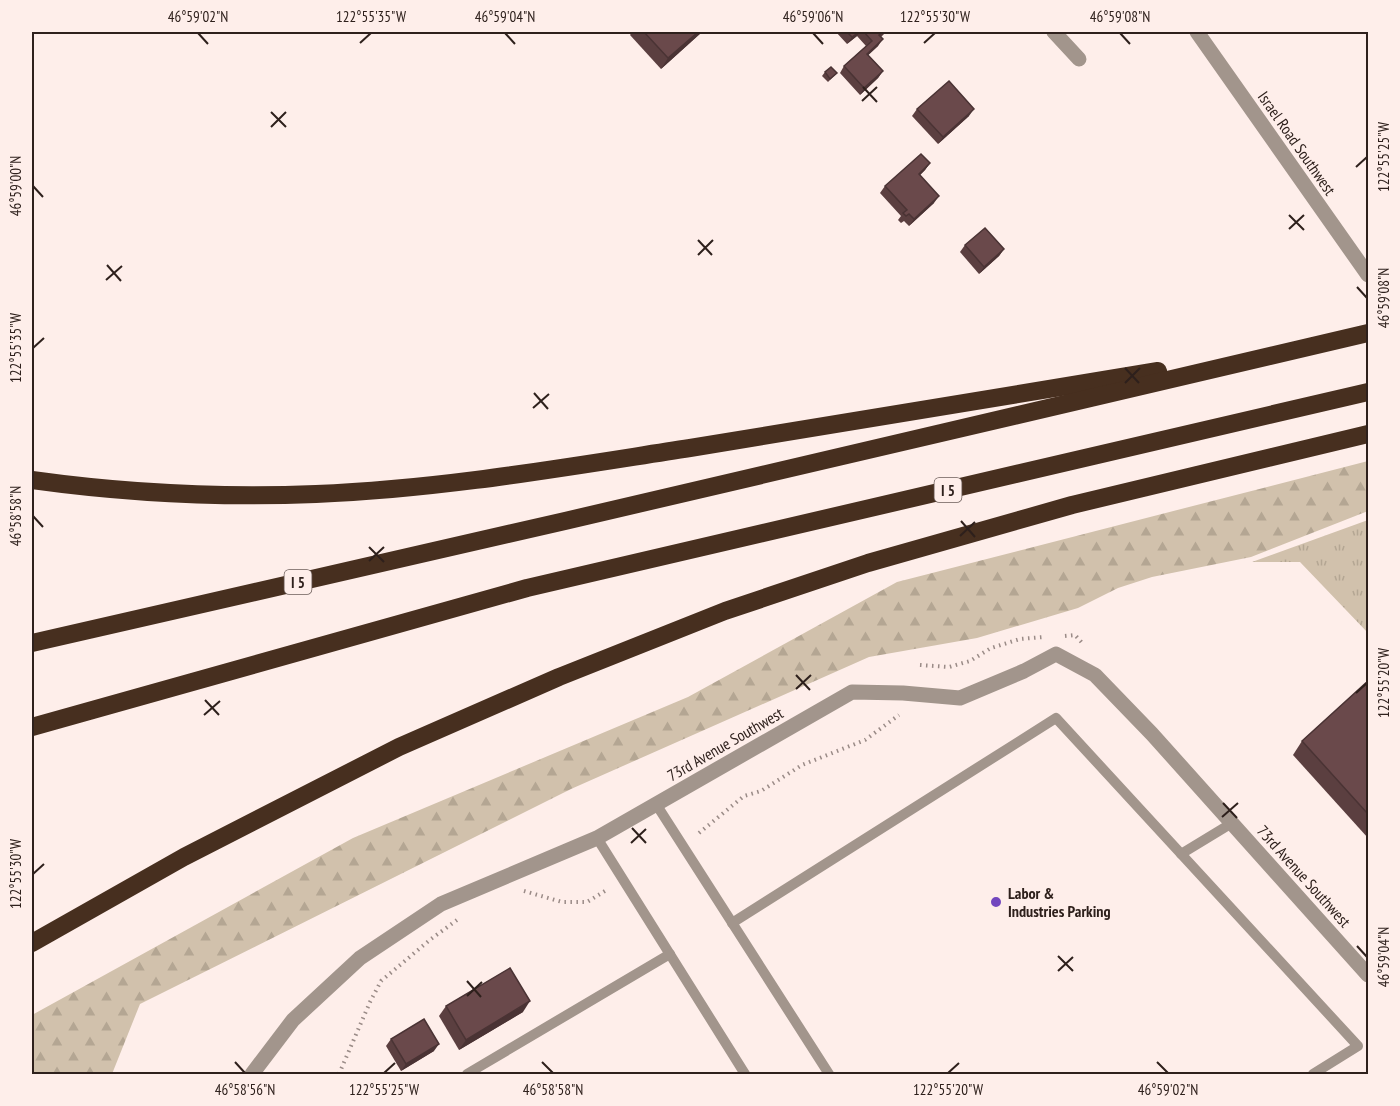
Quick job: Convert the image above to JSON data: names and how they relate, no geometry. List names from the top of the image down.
{
  "streets": {
    "highway": ["I 5"],
    "street": ["Israel Road Southwest", "73rd Avenue Southwest"]
  },
  "places": ["Labor & Industries Parking"],
  "coordinates": [
    "46°59'02\"N",
    "122°55'35\"W",
    "46°59'04\"N",
    "46°59'06\"N",
    "122°55'30\"W",
    "46°59'08\"N",
    "122°55'25\"W",
    "46°59'00\"N",
    "46°58'58\"N",
    "122°55'20\"W",
    "46°58'56\"N"
  ]
}
